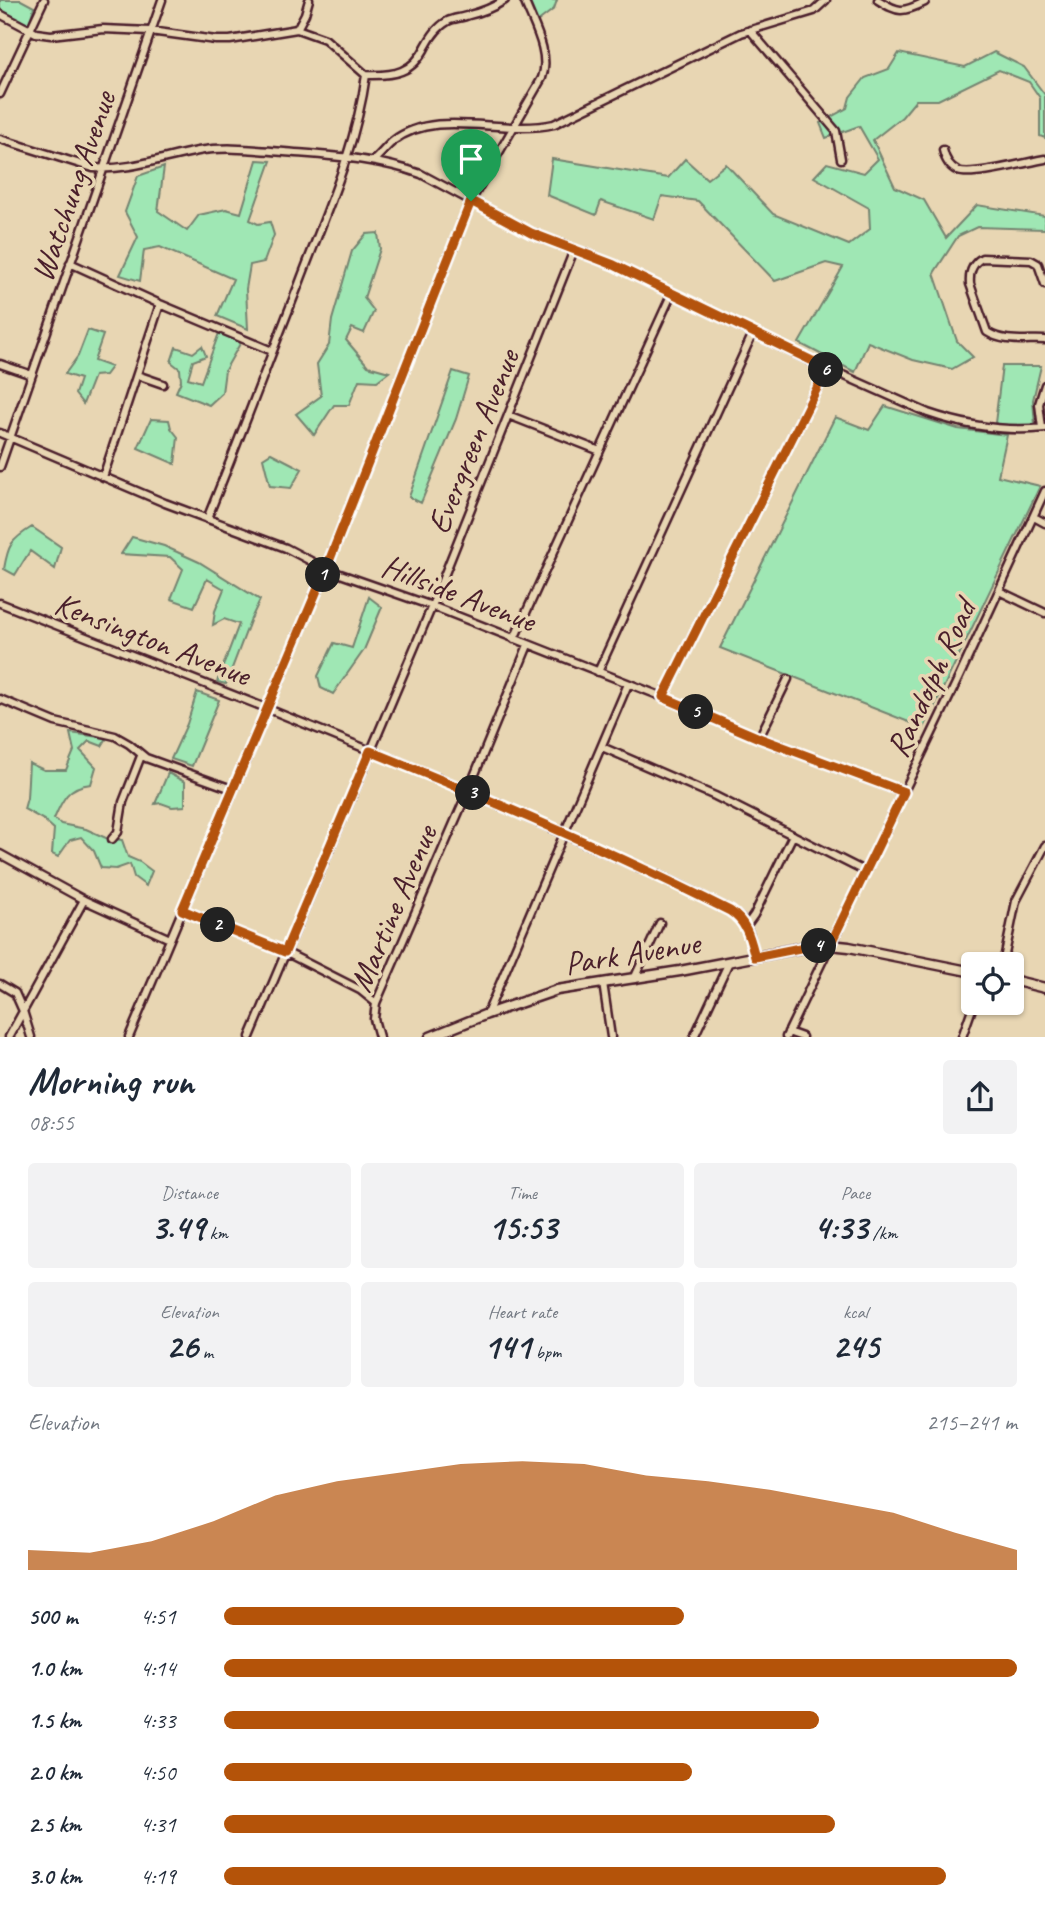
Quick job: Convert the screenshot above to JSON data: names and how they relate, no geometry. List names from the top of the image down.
{
  "streets": {
    "main road": ["Park Avenue"],
    "street": [
      "Watchung Avenue",
      "Evergreen Avenue",
      "Hillside Avenue",
      "Kensington Avenue",
      "Randolph Road",
      "Martine Avenue"
    ]
  },
  "crossings": [
    ["Watchung Avenue", "Hillside Avenue"],
    ["Evergreen Avenue", "Hillside Avenue"],
    ["Evergreen Avenue", "Kensington Avenue"],
    ["Hillside Avenue", "Randolph Road"],
    ["Hillside Avenue", "Martine Avenue"],
    ["Kensington Avenue", "Martine Avenue"],
    ["Randolph Road", "Park Avenue"]
  ],
  "page": {
    "pins": [
      "6",
      "1",
      "5",
      "3",
      "2",
      "4"
    ],
    "heading": ["Morning run", "08:55"],
    "stats": [
      ["Distance", "3.49 km"],
      ["Time", "15:53"],
      ["Pace", "4:33 /km"],
      ["Elevation", "26 m"],
      ["Heart rate", "141 bpm"],
      ["kcal", "245"]
    ],
    "chart": ["Elevation", "215–241 m"],
    "list": [
      {
        "name": "500 m",
        "note": "4:51"
      },
      {
        "name": "1.0 km",
        "note": "4:14"
      },
      {
        "name": "1.5 km",
        "note": "4:33"
      },
      {
        "name": "2.0 km",
        "note": "4:50"
      },
      {
        "name": "2.5 km",
        "note": "4:31"
      },
      {
        "name": "3.0 km",
        "note": "4:19"
      }
    ]
  }
}
